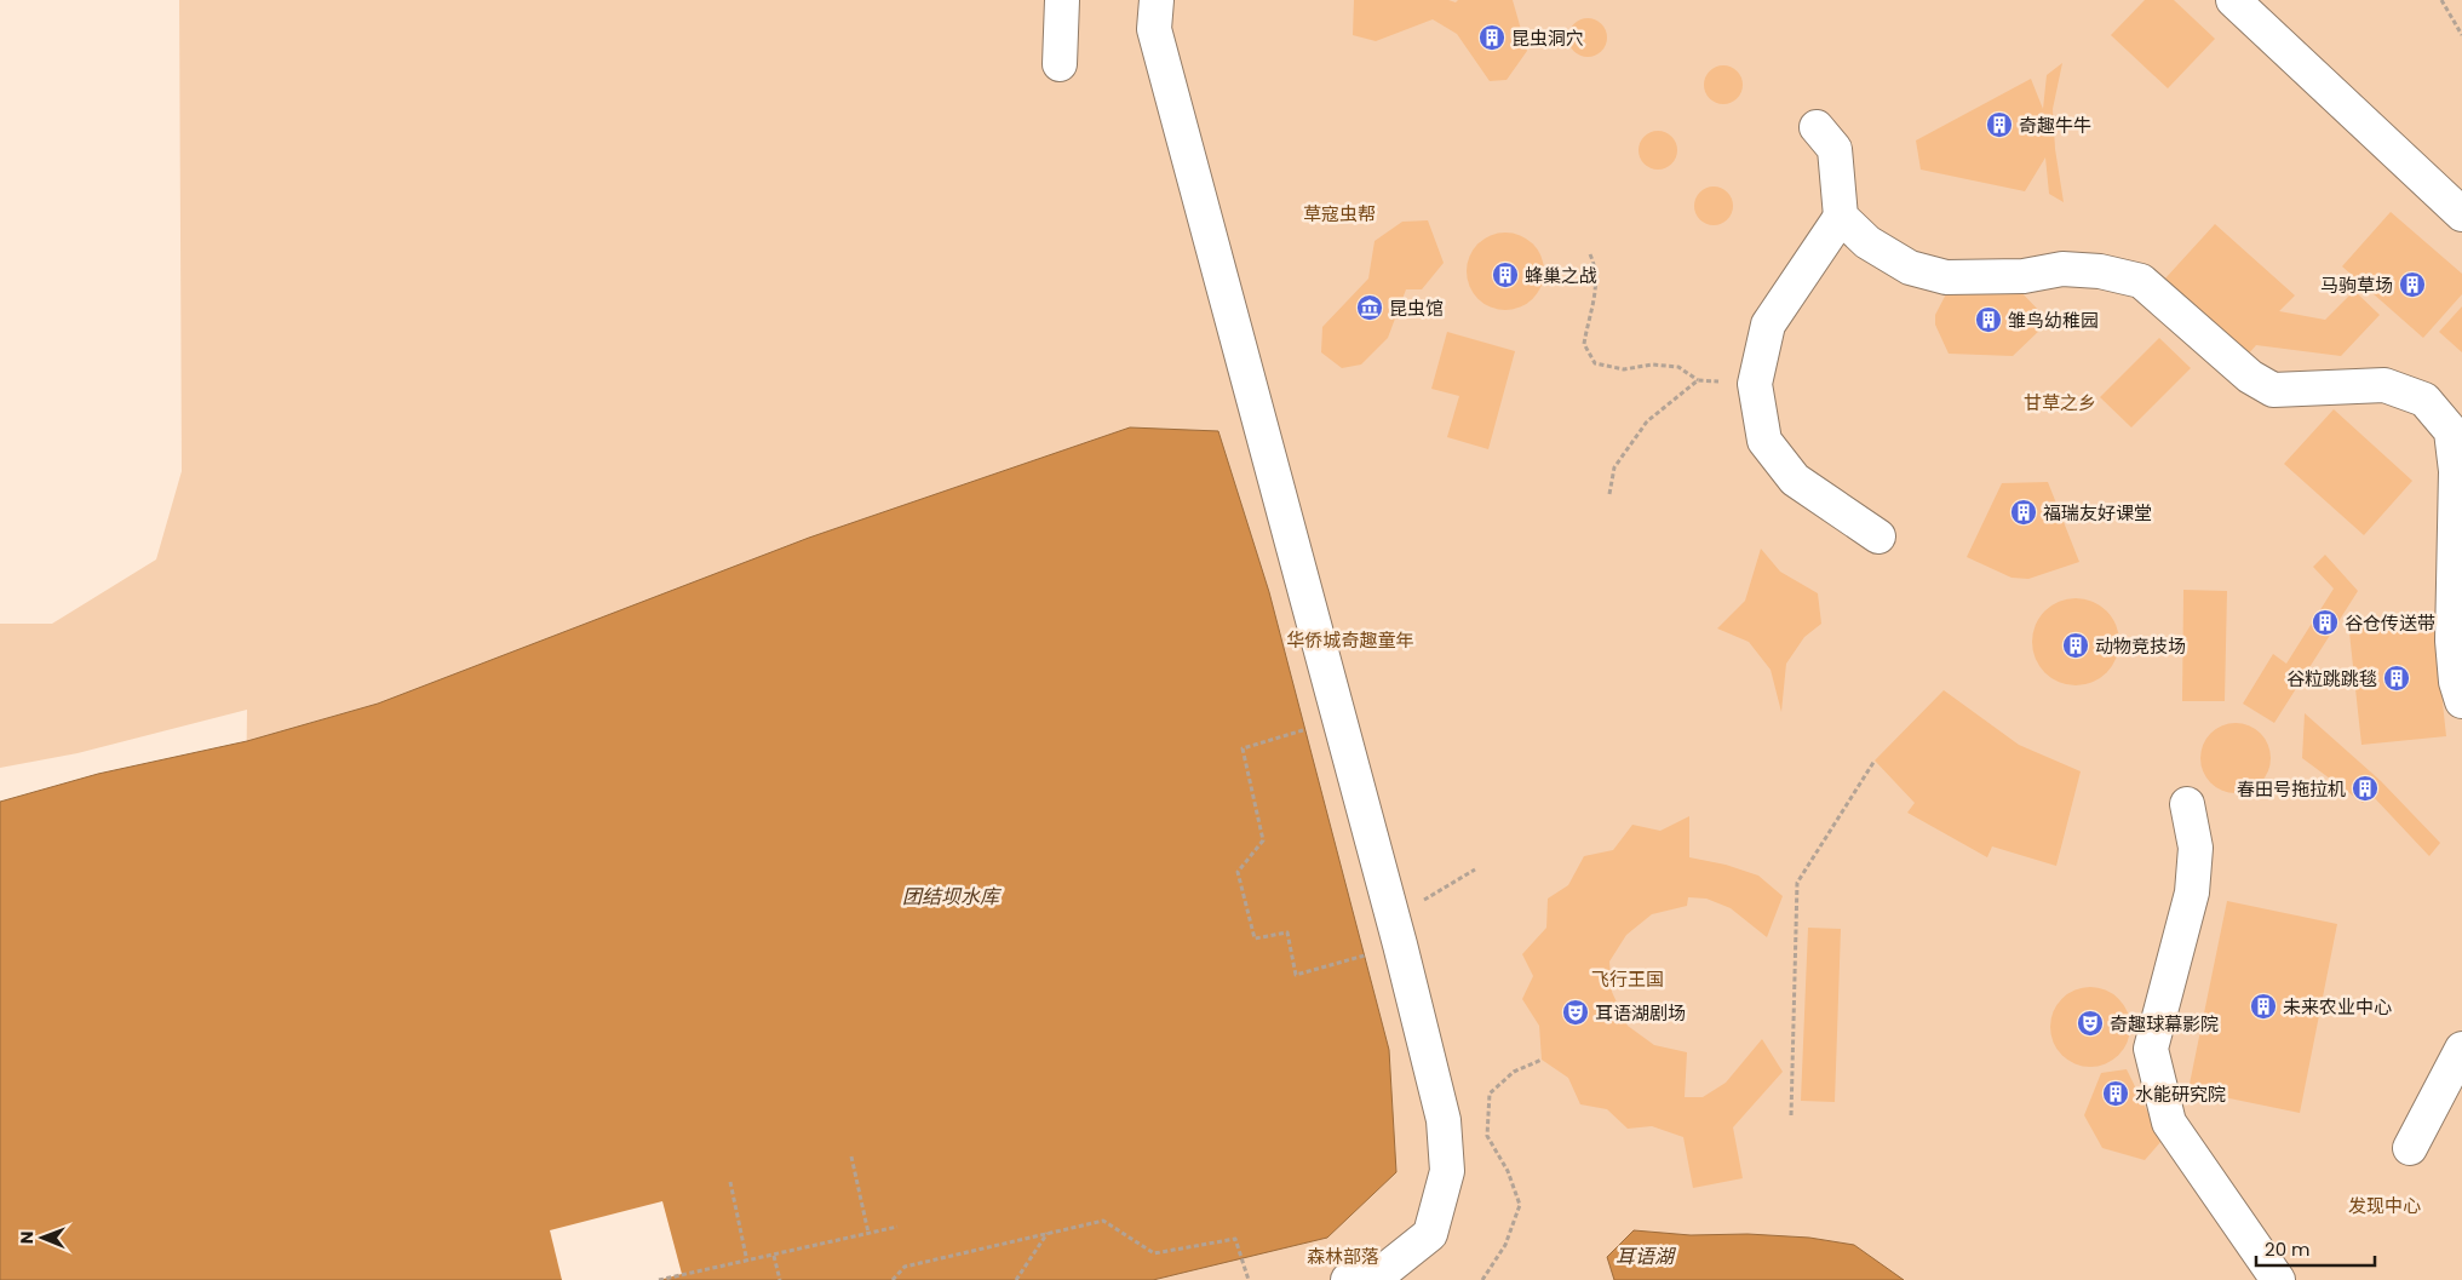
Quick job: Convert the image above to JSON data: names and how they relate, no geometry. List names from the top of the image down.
{
  "water": ["团结坝水库", "耳语湖"],
  "parks": [
    "草寇虫帮",
    "甘草之乡",
    "华侨城奇趣童年",
    "飞行王国",
    "发现中心",
    "森林部落"
  ],
  "places": {
    "building": [
      "昆虫洞穴",
      "奇趣牛牛",
      "蜂巢之战",
      "马驹草场",
      "雏鸟幼稚园",
      "福瑞友好课堂",
      "谷仓传送带",
      "动物竞技场",
      "谷粒跳跳毯",
      "春田号拖拉机",
      "未来农业中心",
      "水能研究院"
    ],
    "museum": ["昆虫馆"],
    "theatre": ["耳语湖剧场", "奇趣球幕影院"]
  },
  "scale_bar": "20 m",
  "north": "left"
}
